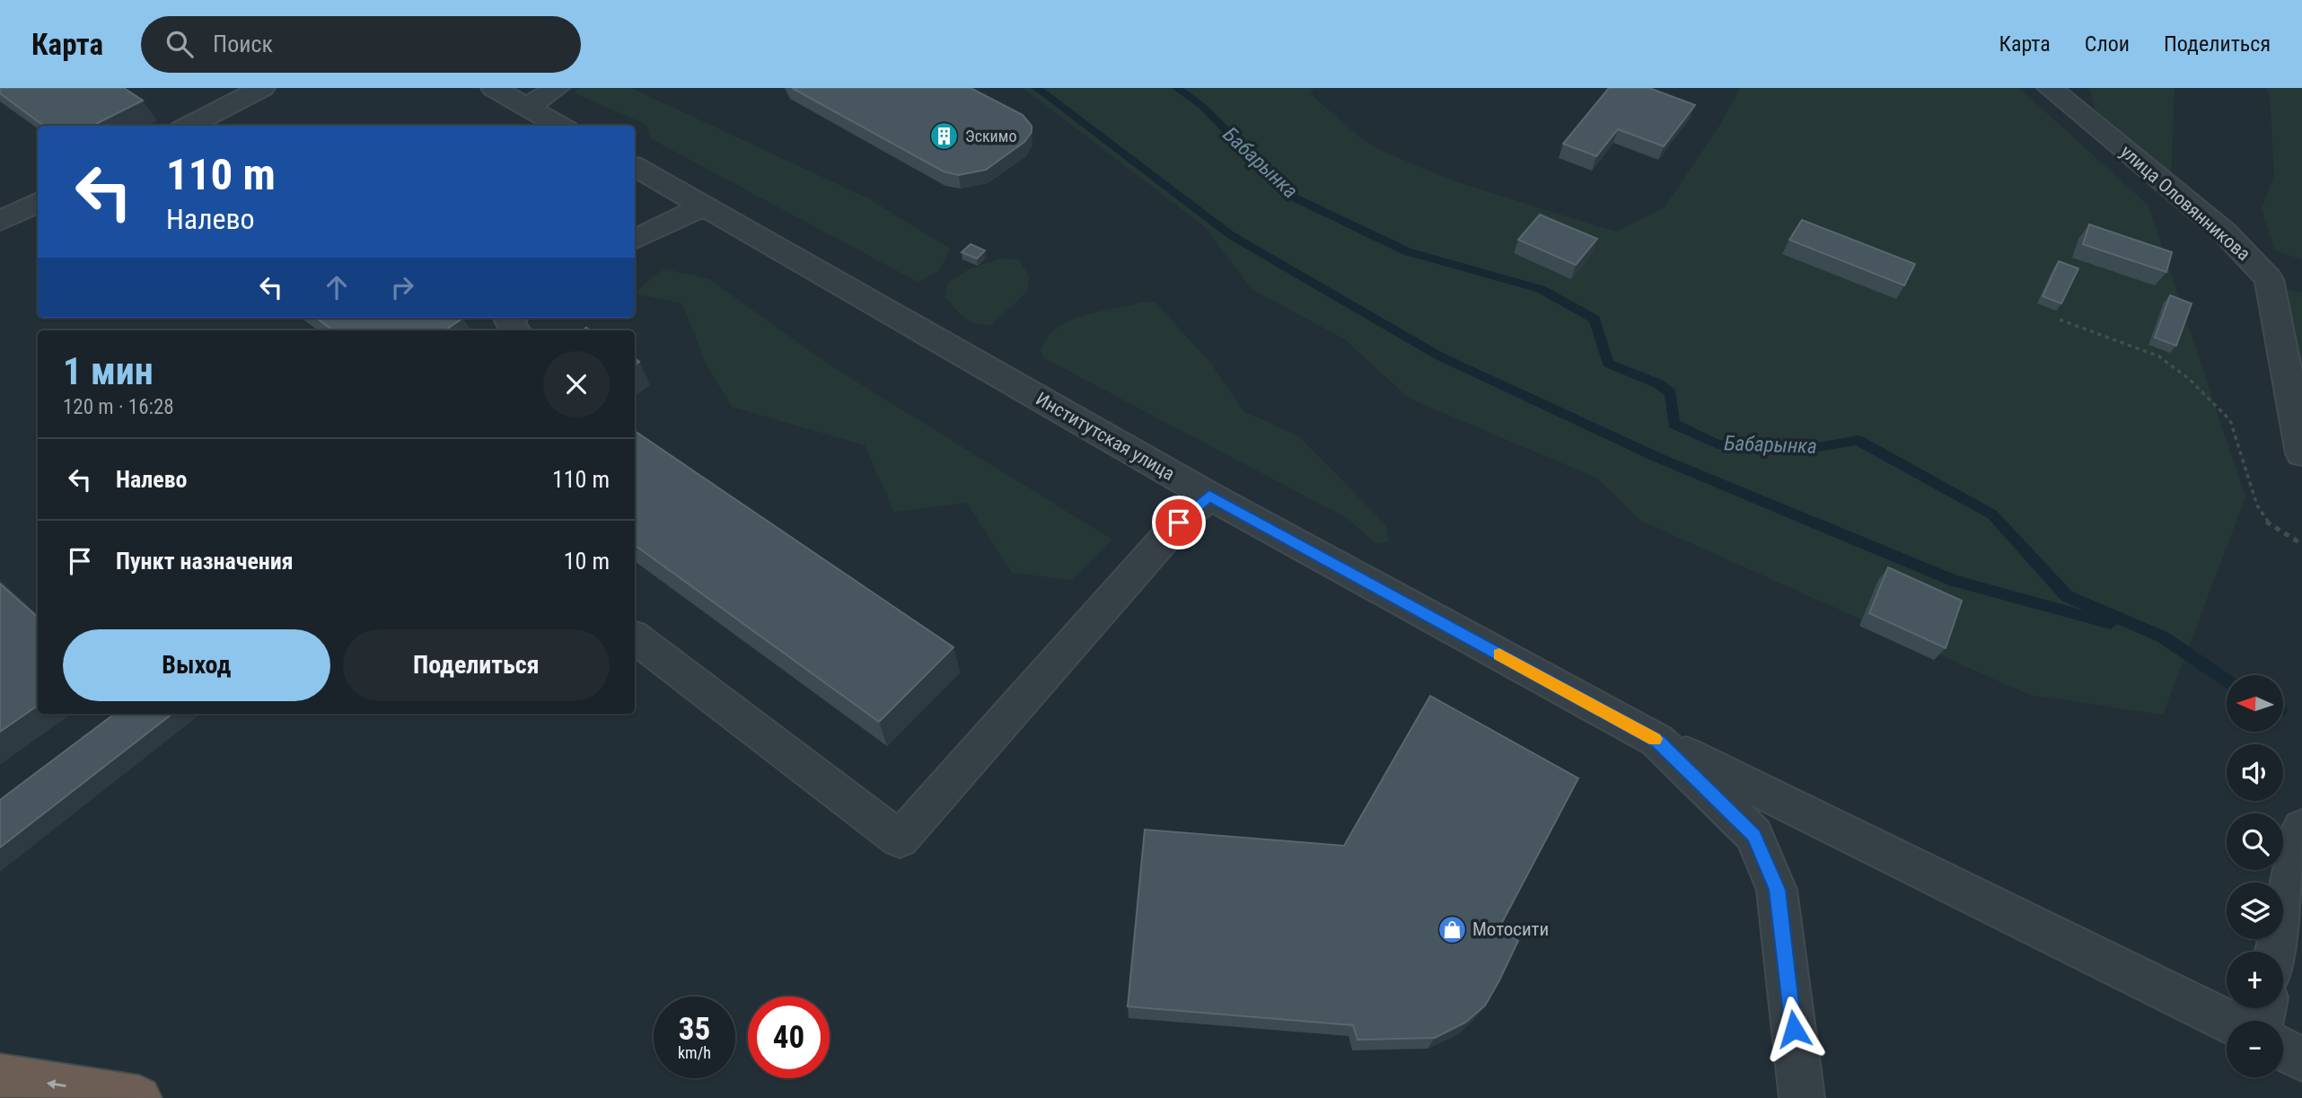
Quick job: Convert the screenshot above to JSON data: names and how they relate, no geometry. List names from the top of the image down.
{
  "streets": {
    "street": ["улица Оловянникова", "Институтская улица"]
  },
  "water": ["Бабарынка"],
  "places": {
    "building": ["Эскимо"],
    "shop": ["Мотосити"]
  },
  "north": "left",
  "page": {
    "header": "Карта",
    "search": "Поиск",
    "nav": ["Карта", "Слои", "Поделиться"],
    "turn": ["110 m", "Налево"],
    "heading": ["1 мин", "120 m · 16:28"],
    "list": [
      {
        "name": "Налево",
        "value": "110 m"
      },
      {
        "name": "Пункт назначения",
        "value": "10 m"
      }
    ],
    "buttons": ["Выход", "Поделиться"],
    "map_buttons": ["+", "−"],
    "speed": "35 km/h",
    "limit": "40"
  }
}
